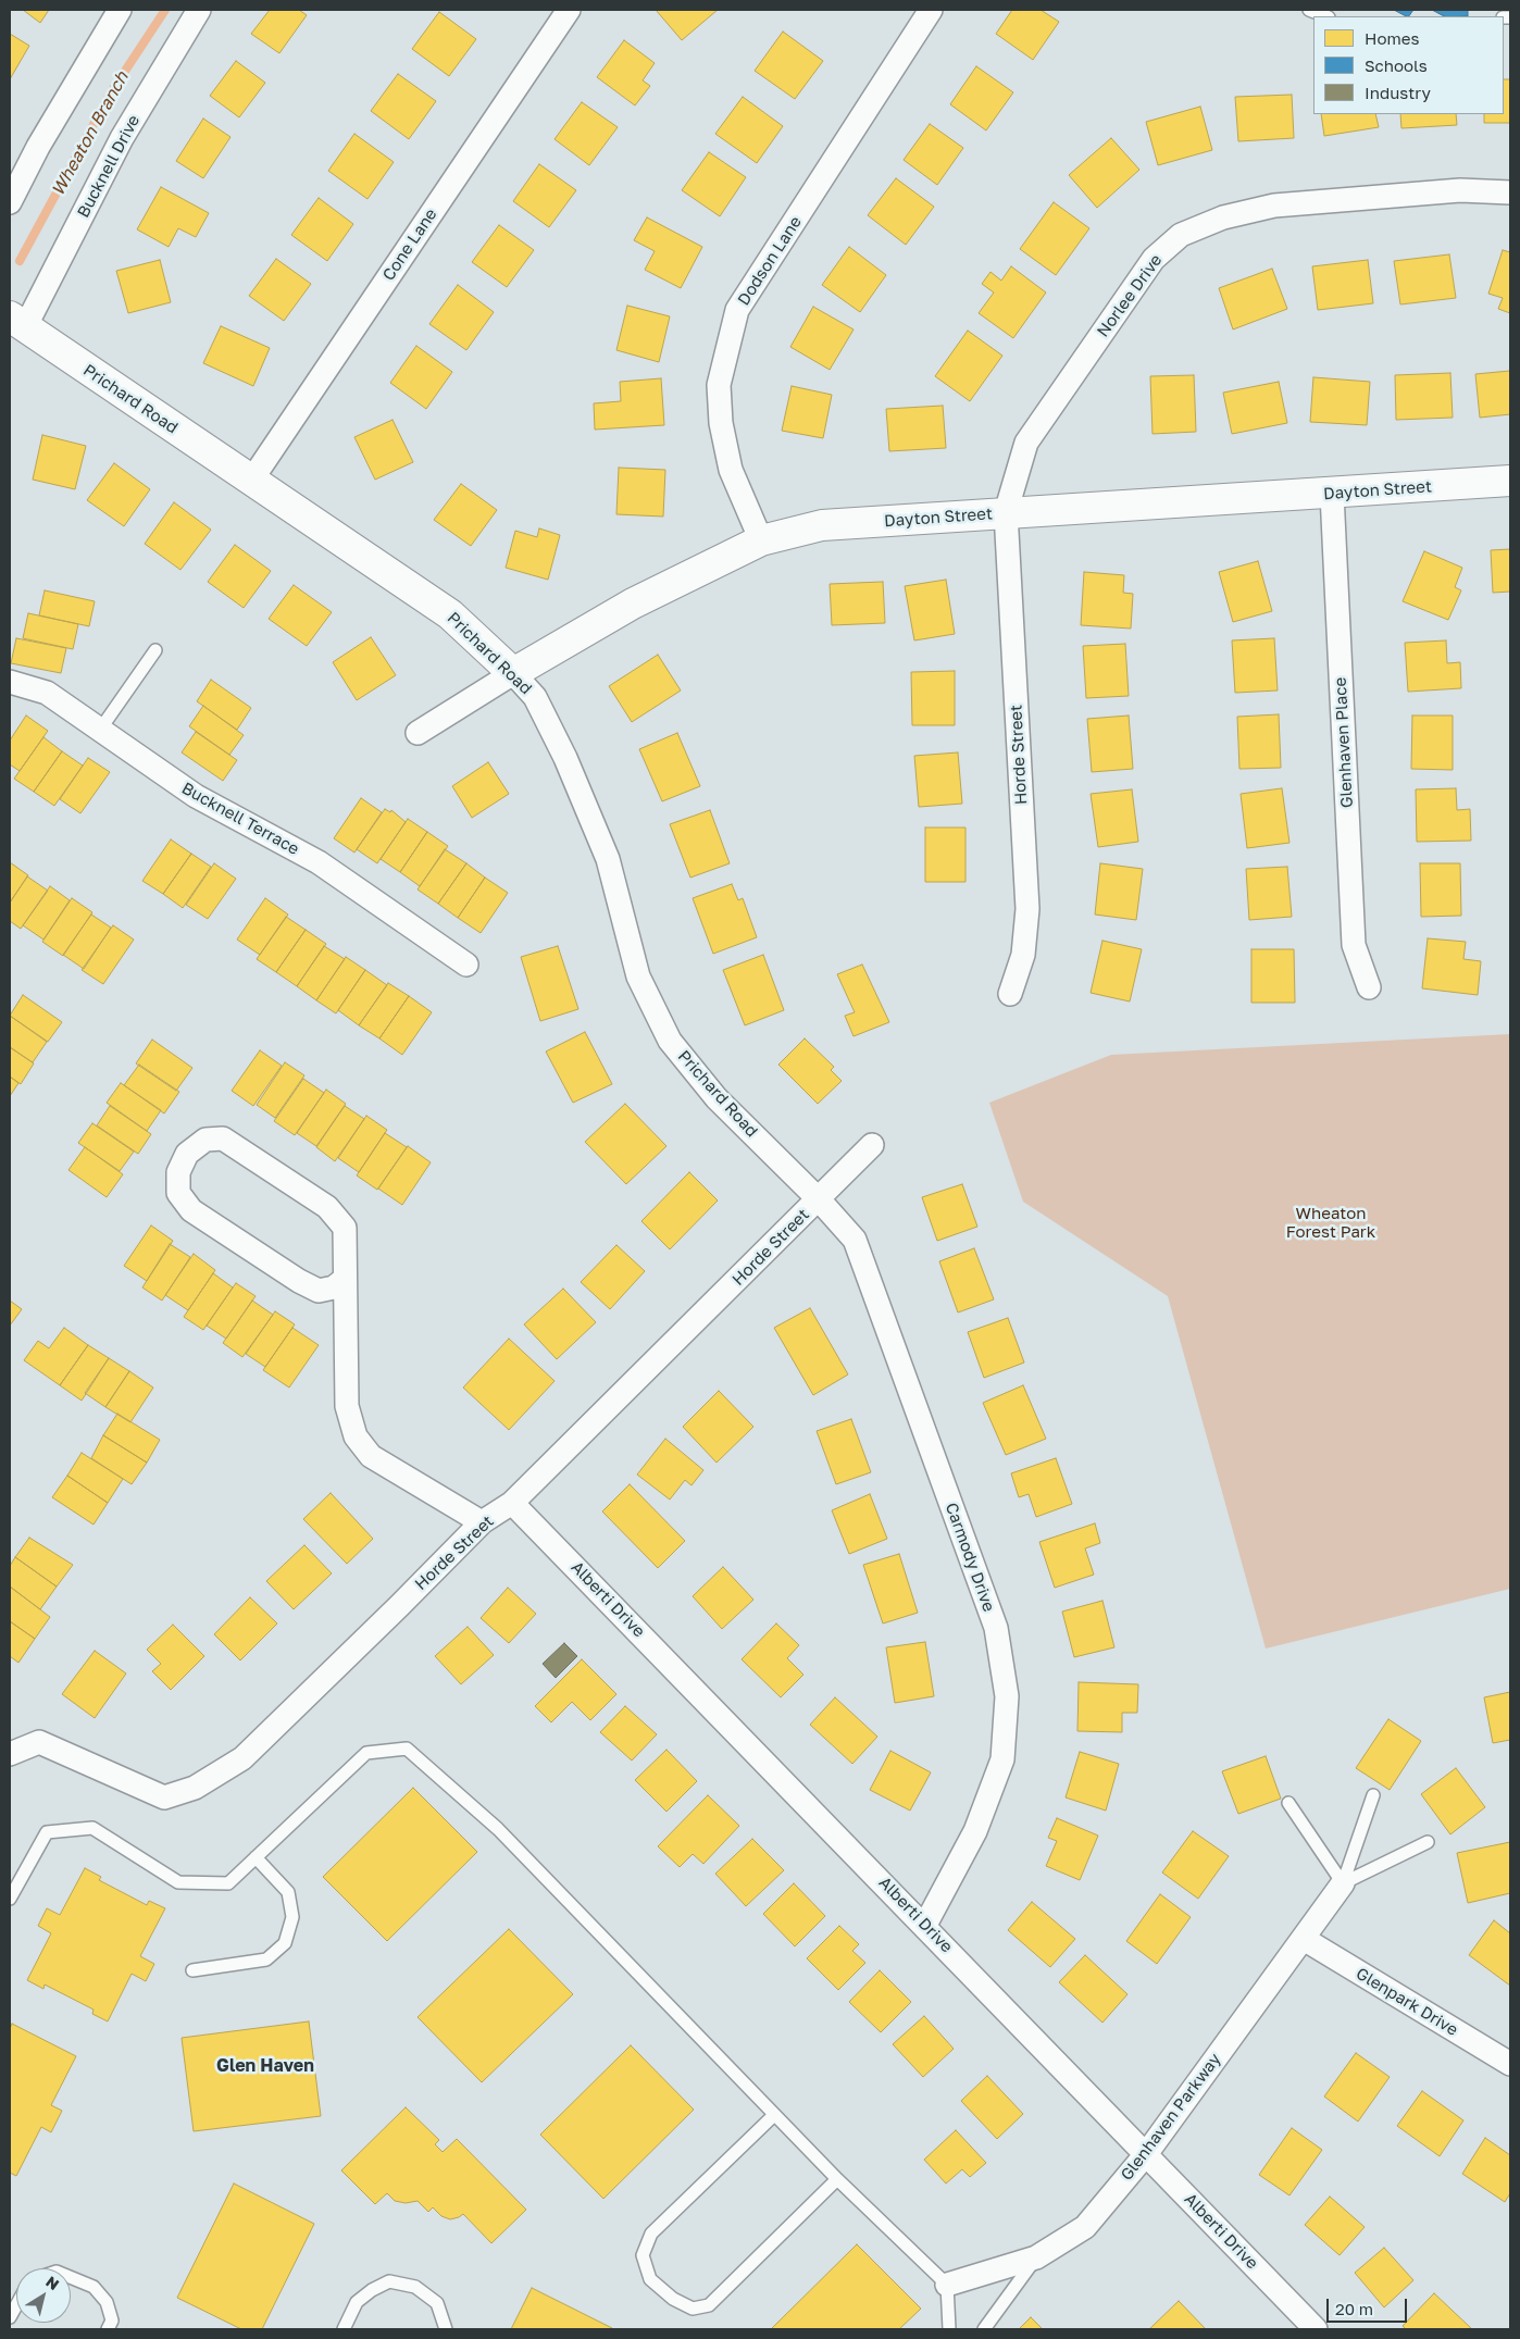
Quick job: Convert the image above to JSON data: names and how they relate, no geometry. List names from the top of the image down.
{
  "streets": {
    "street": [
      "Bucknell Drive",
      "Cone Lane",
      "Dodson Lane",
      "Norlee Drive",
      "Prichard Road",
      "Dayton Street",
      "Glenhaven Place",
      "Horde Street",
      "Bucknell Terrace",
      "Carmody Drive",
      "Alberti Drive",
      "Glenpark Drive",
      "Glenhaven Parkway"
    ]
  },
  "crossings": [
    ["Bucknell Drive", "Prichard Road"],
    ["Cone Lane", "Prichard Road"],
    ["Dodson Lane", "Dayton Street"],
    ["Norlee Drive", "Dayton Street"],
    ["Norlee Drive", "Horde Street"],
    ["Prichard Road", "Dayton Street"],
    ["Prichard Road", "Horde Street"],
    ["Prichard Road", "Carmody Drive"],
    ["Dayton Street", "Glenhaven Place"],
    ["Dayton Street", "Horde Street"],
    ["Horde Street", "Carmody Drive"],
    ["Horde Street", "Alberti Drive"],
    ["Carmody Drive", "Alberti Drive"],
    ["Alberti Drive", "Glenhaven Parkway"],
    ["Glenpark Drive", "Glenhaven Parkway"]
  ],
  "districts": ["Glen Haven"],
  "water": ["Wheaton Branch"],
  "parks": ["Wheaton Forest Park"],
  "legend": ["Homes", "Schools", "Industry"],
  "scale_bar": "20 m",
  "north": "top right"
}
